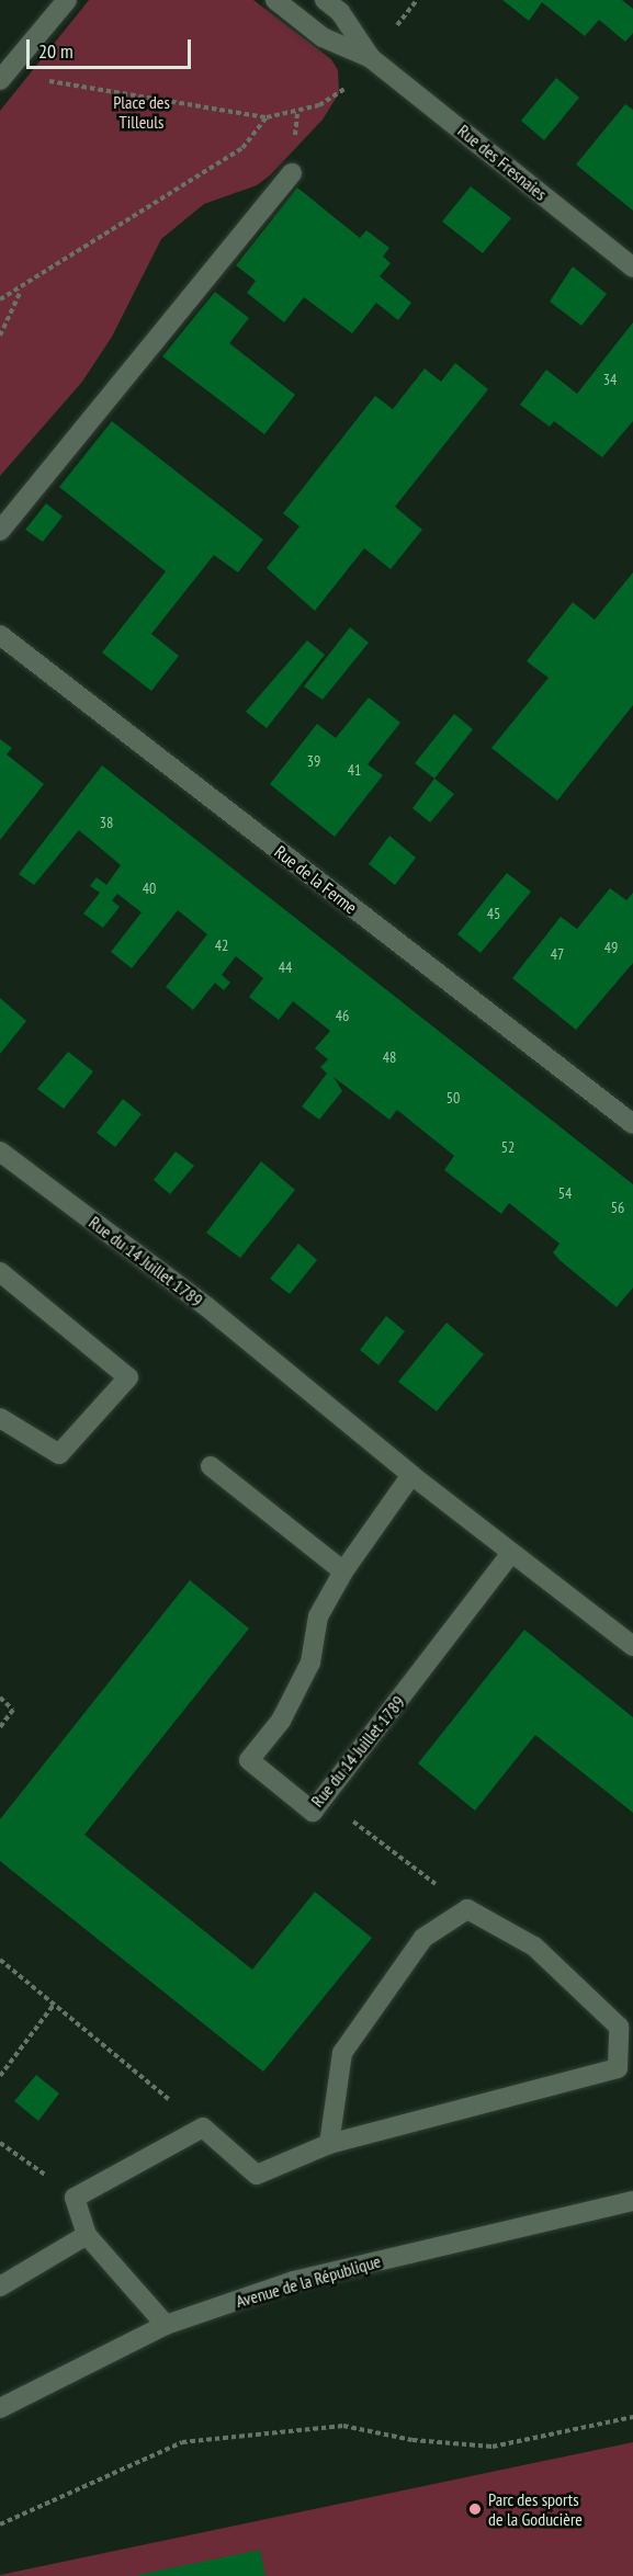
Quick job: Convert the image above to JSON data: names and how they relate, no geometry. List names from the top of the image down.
{
  "streets": {
    "street": [
      "Rue des Fresnaies",
      "Rue de la Ferme",
      "Rue du 14 Juillet 1789",
      "Avenue de la République"
    ]
  },
  "parks": ["Place des Tilleuls"],
  "places": ["Parc des sports de la Goducière"],
  "house_numbers": [
    "34",
    "39",
    "41",
    "38",
    "40",
    "45",
    "42",
    "49",
    "47",
    "44",
    "46",
    "48",
    "50",
    "52",
    "54",
    "56"
  ],
  "scale_bar": "20 m"
}
